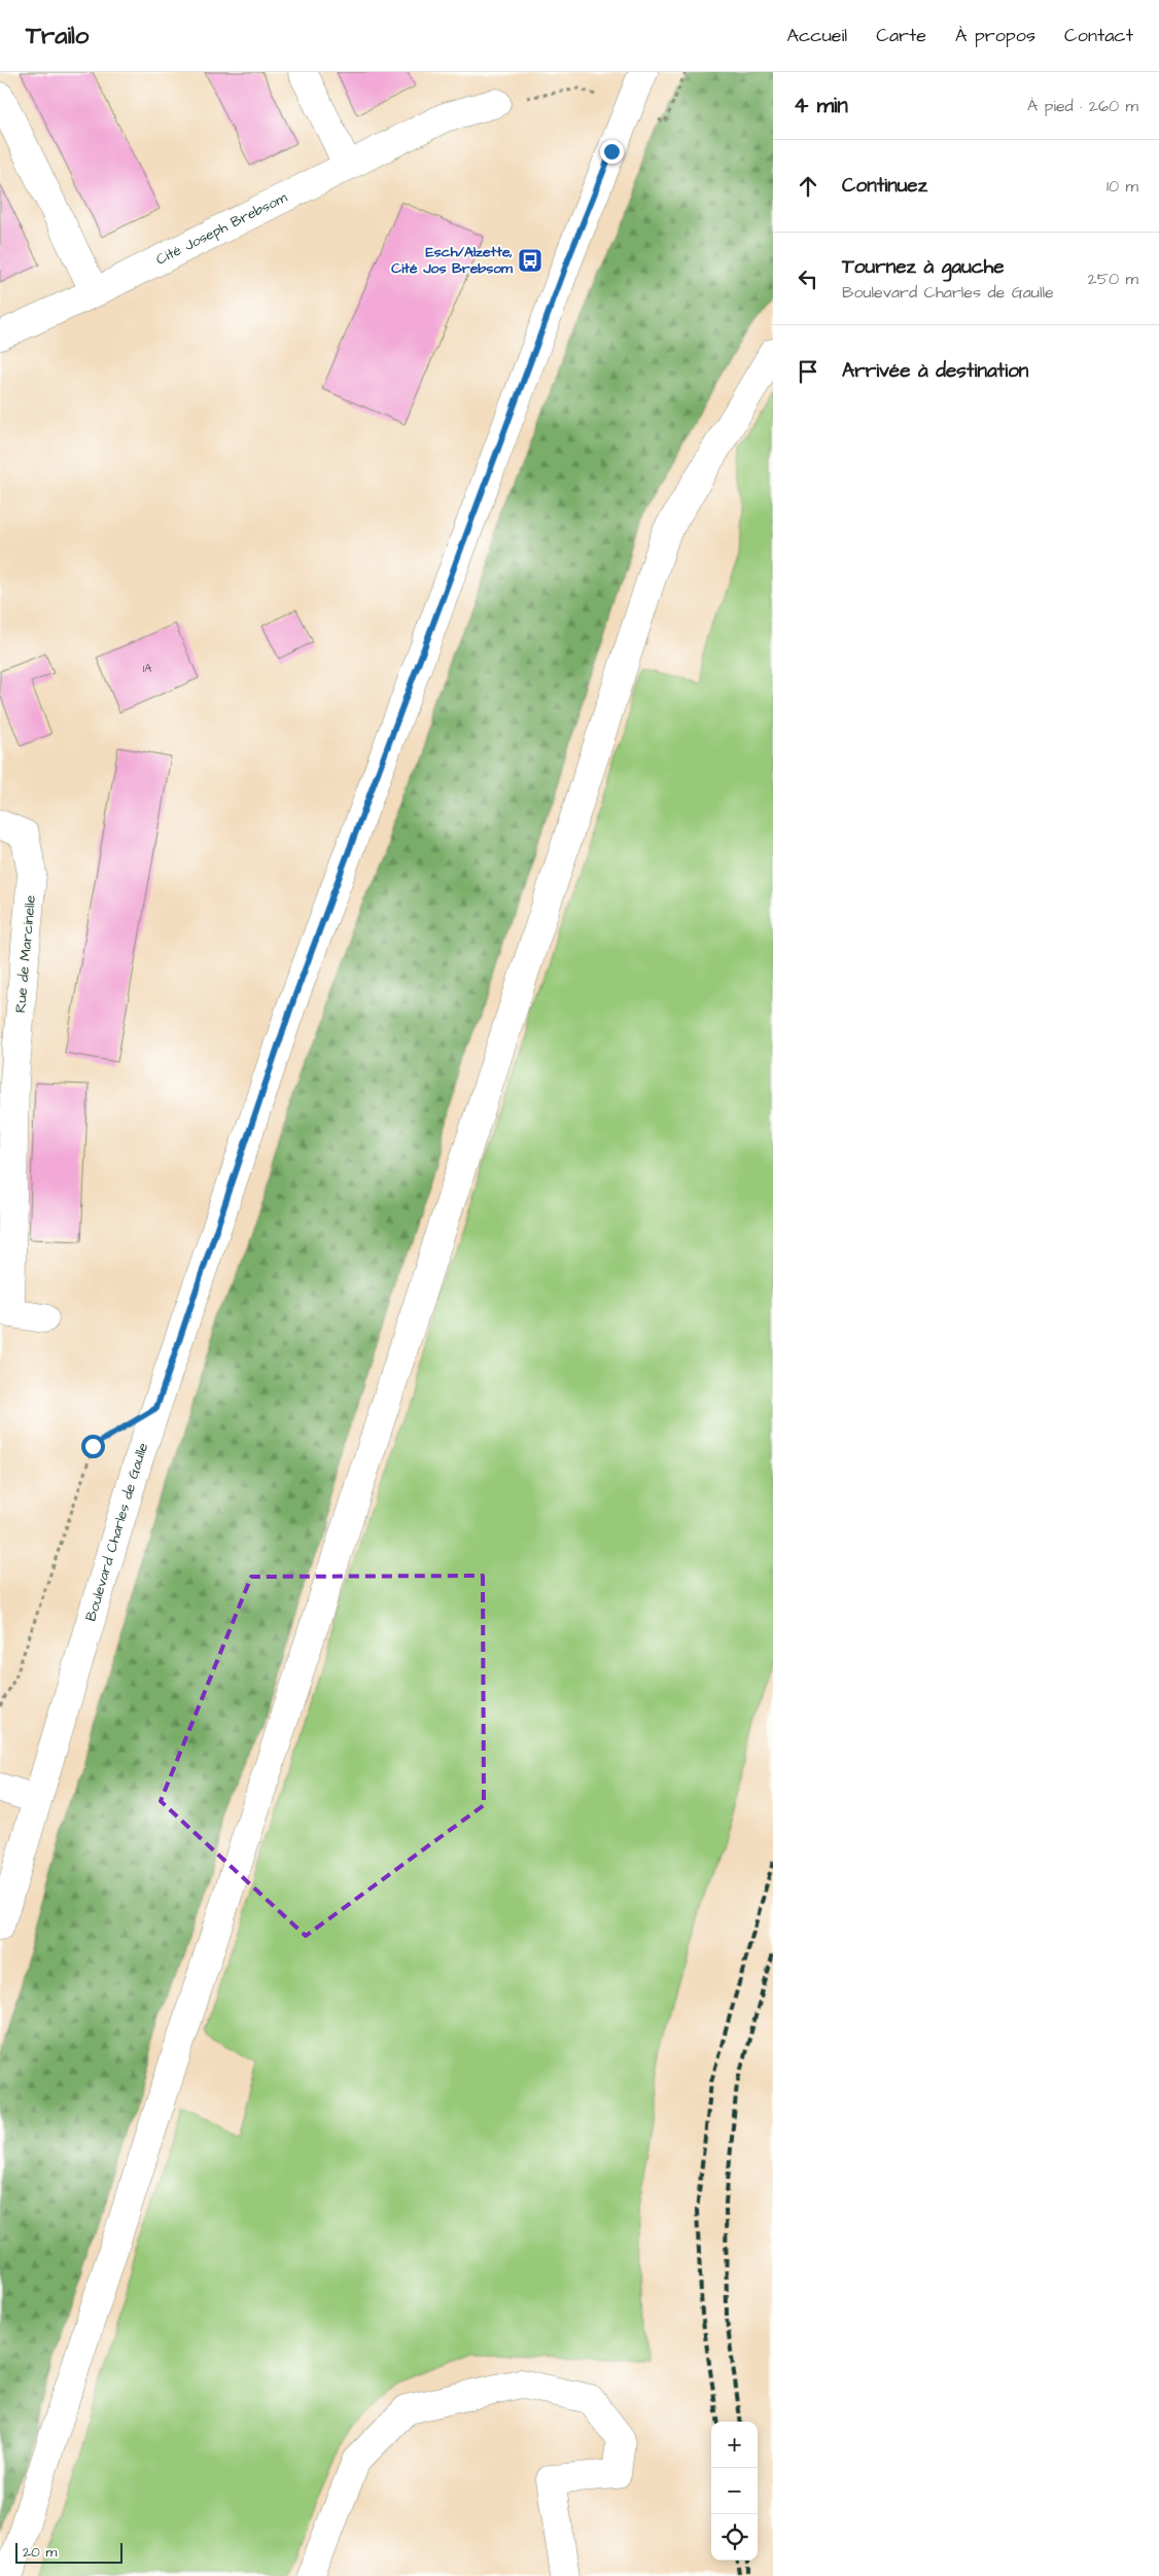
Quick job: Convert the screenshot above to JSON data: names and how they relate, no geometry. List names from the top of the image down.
{
  "streets": {
    "main road": ["Cité Joseph Brebsom", "Rue de Marcinelle", "Boulevard Charles de Gaulle"]
  },
  "places": {
    "bus stop": ["Esch/Alzette, Cité Jos Brebsom"]
  },
  "house_numbers": ["1A"],
  "scale_bar": "20 m",
  "page": {
    "header": "Trailo",
    "nav": [
      "Accueil",
      "Carte",
      "À propos",
      "Contact"
    ],
    "heading": ["4 min", "À pied · 260 m"],
    "list": [
      ["Continuez", "10 m"],
      ["Tournez à gauche", "Boulevard Charles de Gaulle", "250 m"],
      "Arrivée à destination"
    ],
    "map_buttons": ["+", "−"],
    "scale": "20 m"
  }
}
